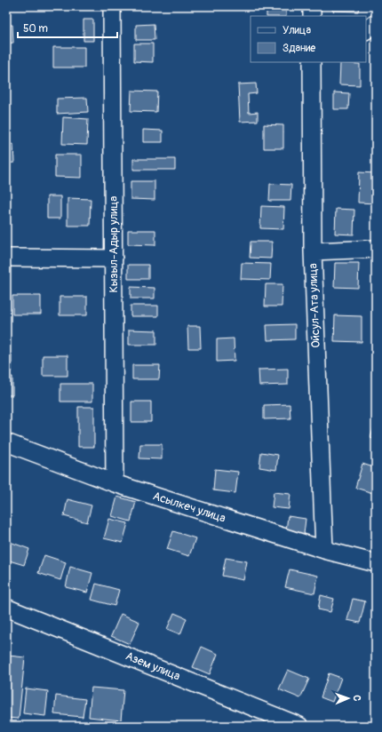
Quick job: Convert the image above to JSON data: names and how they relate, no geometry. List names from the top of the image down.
{
  "streets": {
    "street": [
      "Кызыл-Адыр улица",
      "Ойсул-Ата улица",
      "Асылкеч улица",
      "Азем улица"
    ]
  },
  "crossings": [
    ["Кызыл-Адыр улица", "Асылкеч улица"],
    ["Ойсул-Ата улица", "Асылкеч улица"]
  ],
  "legend": ["Улица", "Здание"],
  "scale_bar": "50 m",
  "north": "right"
}
